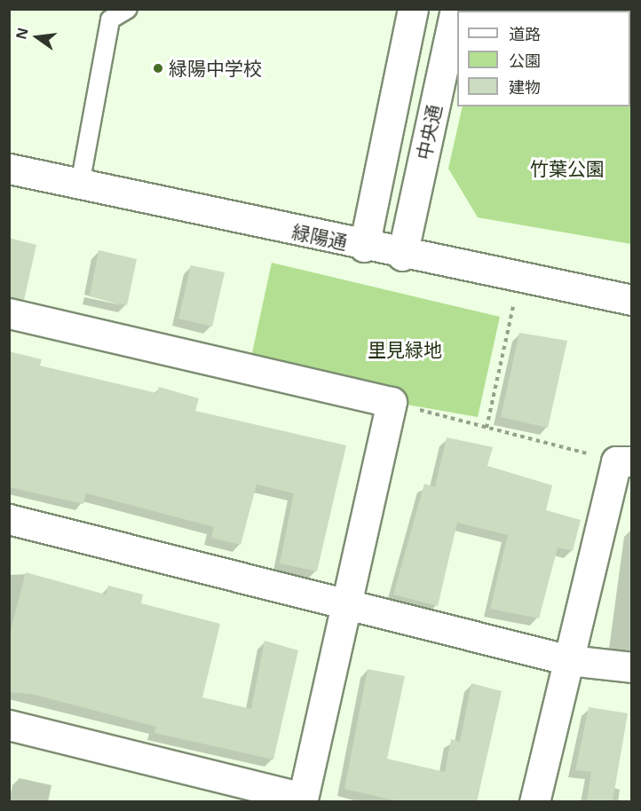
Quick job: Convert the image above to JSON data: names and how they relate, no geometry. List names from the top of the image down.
{
  "streets": {
    "street": ["中央通", "緑陽通"]
  },
  "crossings": [
    ["中央通", "緑陽通"]
  ],
  "parks": ["竹葉公園", "里見緑地"],
  "places": ["緑陽中学校"],
  "legend": ["道路", "公園", "建物"],
  "north": "left"
}
